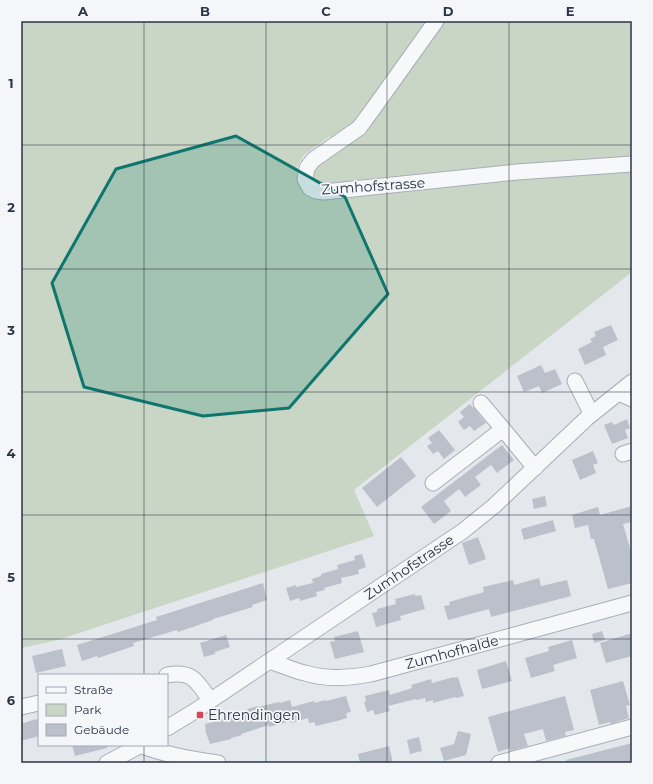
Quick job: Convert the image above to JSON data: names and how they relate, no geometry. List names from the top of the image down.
{
  "streets": {
    "street": ["Zumhofstrasse", "Zumhofhalde"]
  },
  "crossings": [
    ["Zumhofstrasse", "Zumhofhalde"]
  ],
  "places": {
    "transit": ["Ehrendingen"]
  },
  "legend": ["Straße", "Park", "Gebäude"],
  "grid": {
    "columns": [
      "A",
      "B",
      "C",
      "D",
      "E"
    ],
    "rows": [
      "1",
      "2",
      "3",
      "4",
      "5",
      "6"
    ]
  }
}
